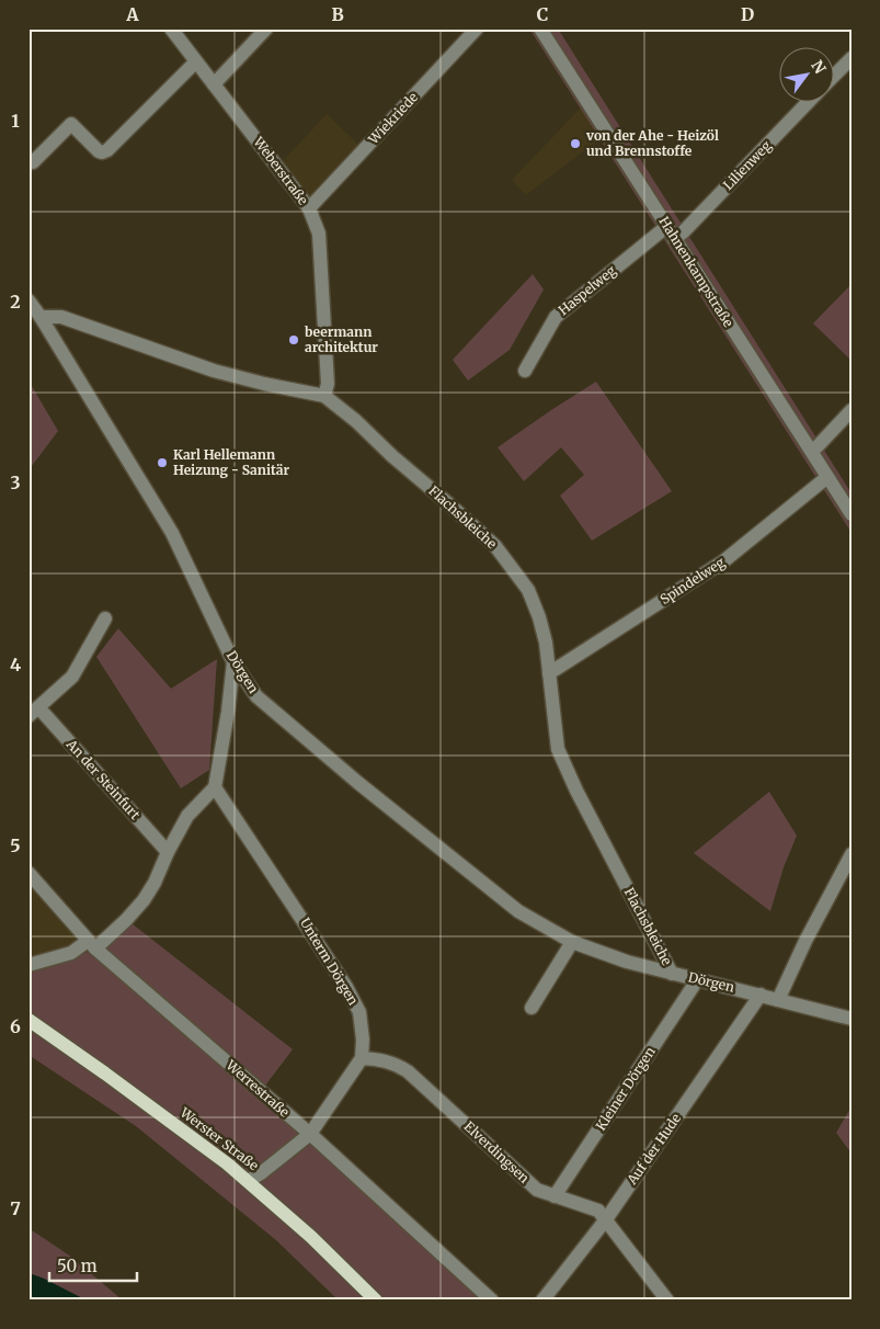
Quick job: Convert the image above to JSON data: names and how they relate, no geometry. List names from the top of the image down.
{
  "streets": {
    "main road": ["Werster Straße"],
    "street": [
      "Wiekriede",
      "Lilienweg",
      "Weberstraße",
      "Hahnenkampstraße",
      "Haspelweg",
      "Flachsbleiche",
      "Spindelweg",
      "Dörgen",
      "An der Steinfurt",
      "Unterm Dörgen",
      "Werrestraße",
      "Kleiner Dörgen",
      "Auf der Hude",
      "Elverdingsen"
    ]
  },
  "crossings": [
    ["Wiekriede", "Weberstraße"],
    ["Lilienweg", "Hahnenkampstraße"],
    ["Lilienweg", "Haspelweg"],
    ["Weberstraße", "Flachsbleiche"],
    ["Hahnenkampstraße", "Haspelweg"],
    ["Hahnenkampstraße", "Spindelweg"],
    ["Flachsbleiche", "Spindelweg"],
    ["Flachsbleiche", "Dörgen"],
    ["Dörgen", "Kleiner Dörgen"],
    ["Dörgen", "Auf der Hude"],
    ["Unterm Dörgen", "Elverdingsen"],
    ["Kleiner Dörgen", "Elverdingsen"],
    ["Auf der Hude", "Elverdingsen"]
  ],
  "places": ["von der Ahe - Heizöl und Brennstoffe", "beermann architektur", "Karl Hellemann Heizung - Sanitär"],
  "scale_bar": "50 m",
  "north": "top right",
  "grid": {
    "columns": [
      "A",
      "B",
      "C",
      "D"
    ],
    "rows": [
      "1",
      "2",
      "3",
      "4",
      "5",
      "6",
      "7"
    ]
  }
}
